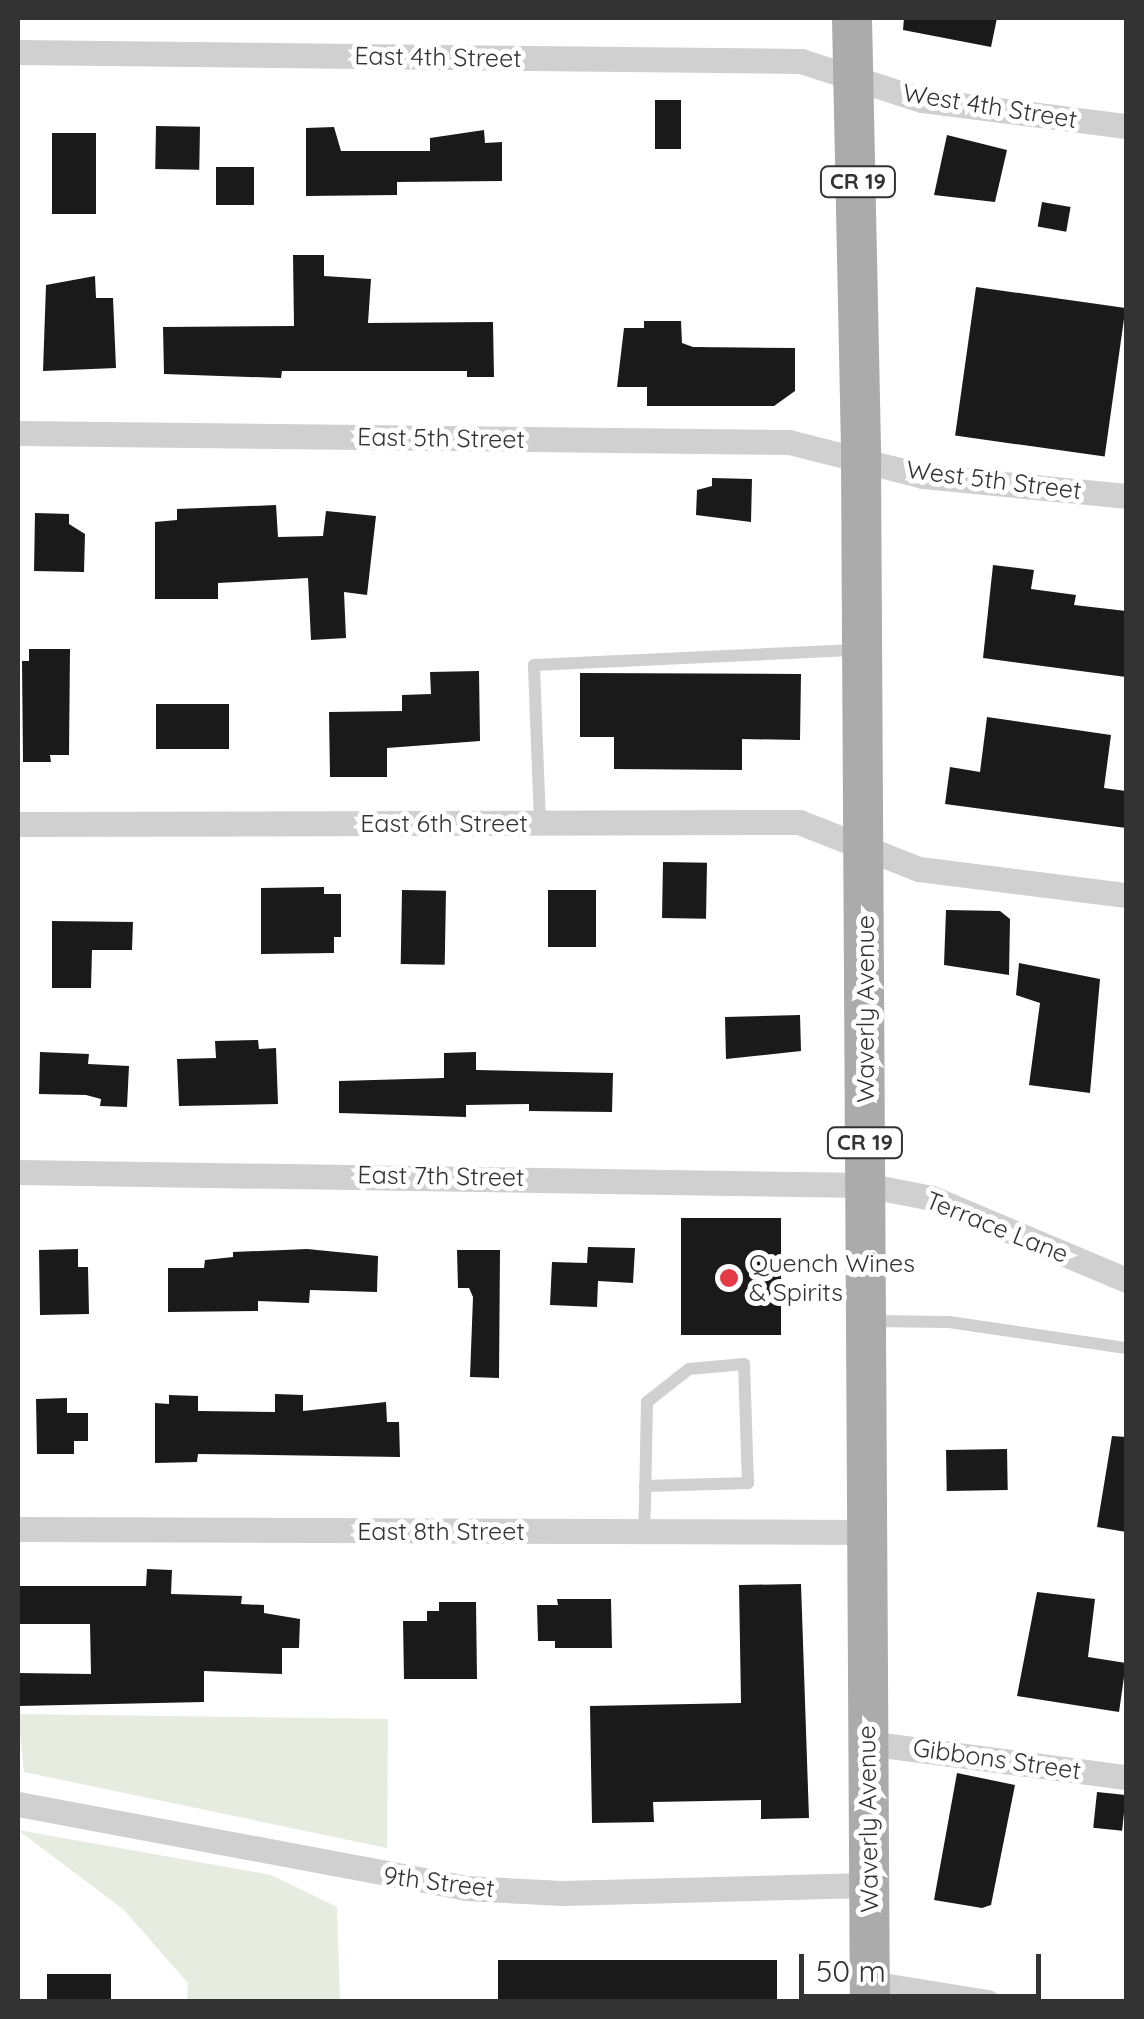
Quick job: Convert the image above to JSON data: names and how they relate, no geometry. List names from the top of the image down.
{
  "streets": {
    "main road": ["CR 19", "Waverly Avenue"],
    "street": [
      "East 4th Street",
      "West 4th Street",
      "East 5th Street",
      "West 5th Street",
      "East 6th Street",
      "East 7th Street",
      "Terrace Lane",
      "East 8th Street",
      "Gibbons Street",
      "9th Street"
    ]
  },
  "crossings": [
    ["East 4th Street", "West 4th Street"],
    ["East 4th Street", "Waverly Avenue"],
    ["West 4th Street", "Waverly Avenue"],
    ["East 5th Street", "West 5th Street"],
    ["East 5th Street", "Waverly Avenue"],
    ["West 5th Street", "Waverly Avenue"],
    ["East 6th Street", "Waverly Avenue"],
    ["Waverly Avenue", "East 7th Street"],
    ["Waverly Avenue", "Terrace Lane"],
    ["Waverly Avenue", "East 8th Street"],
    ["Waverly Avenue", "Gibbons Street"],
    ["Waverly Avenue", "9th Street"],
    ["East 7th Street", "Terrace Lane"]
  ],
  "places": ["Quench Wines & Spirits"],
  "scale_bar": "50 m"
}
